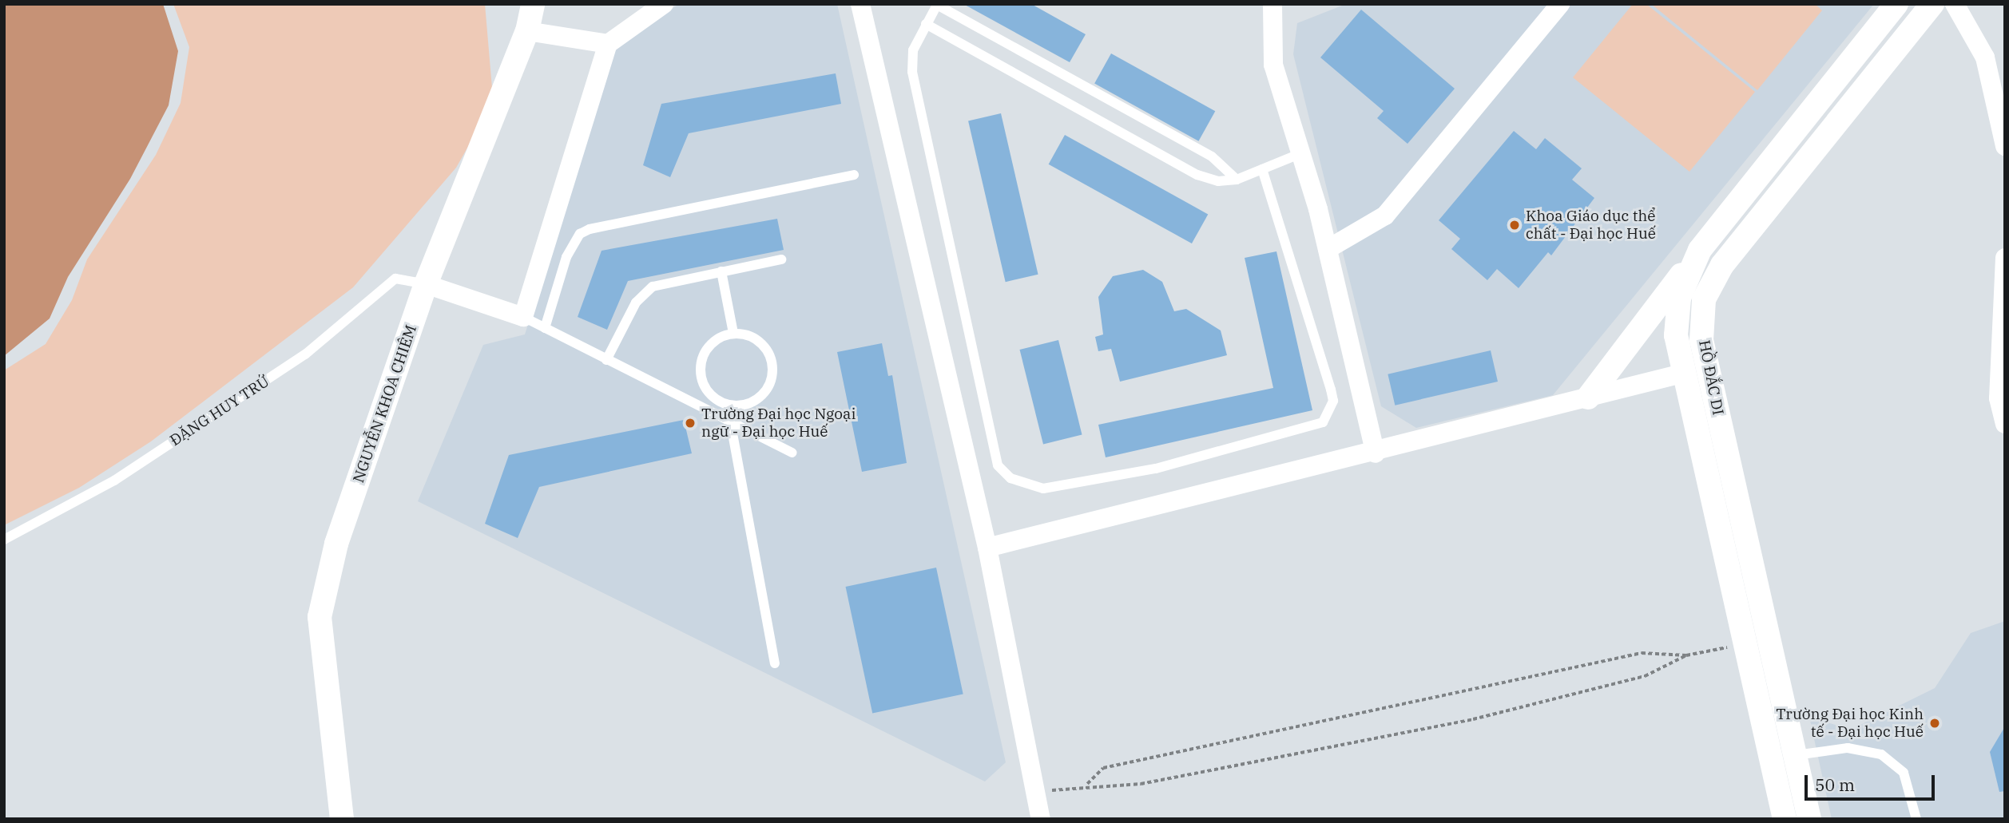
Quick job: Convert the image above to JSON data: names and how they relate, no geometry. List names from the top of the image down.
{
  "streets": {
    "street": ["HỒ ĐẮC DI", "NGUYỄN KHOA CHIÊM"],
    "lane": ["ĐẶNG HUY TRỨ"]
  },
  "crossings": [
    ["NGUYỄN KHOA CHIÊM", "ĐẶNG HUY TRỨ"]
  ],
  "places": ["Khoa Giáo dục thể chất - Đại học Huế", "Trường Đại học Ngoại ngữ - Đại học Huế", "Trường Đại học Kinh tế - Đại học Huế"],
  "scale_bar": "50 m"
}
